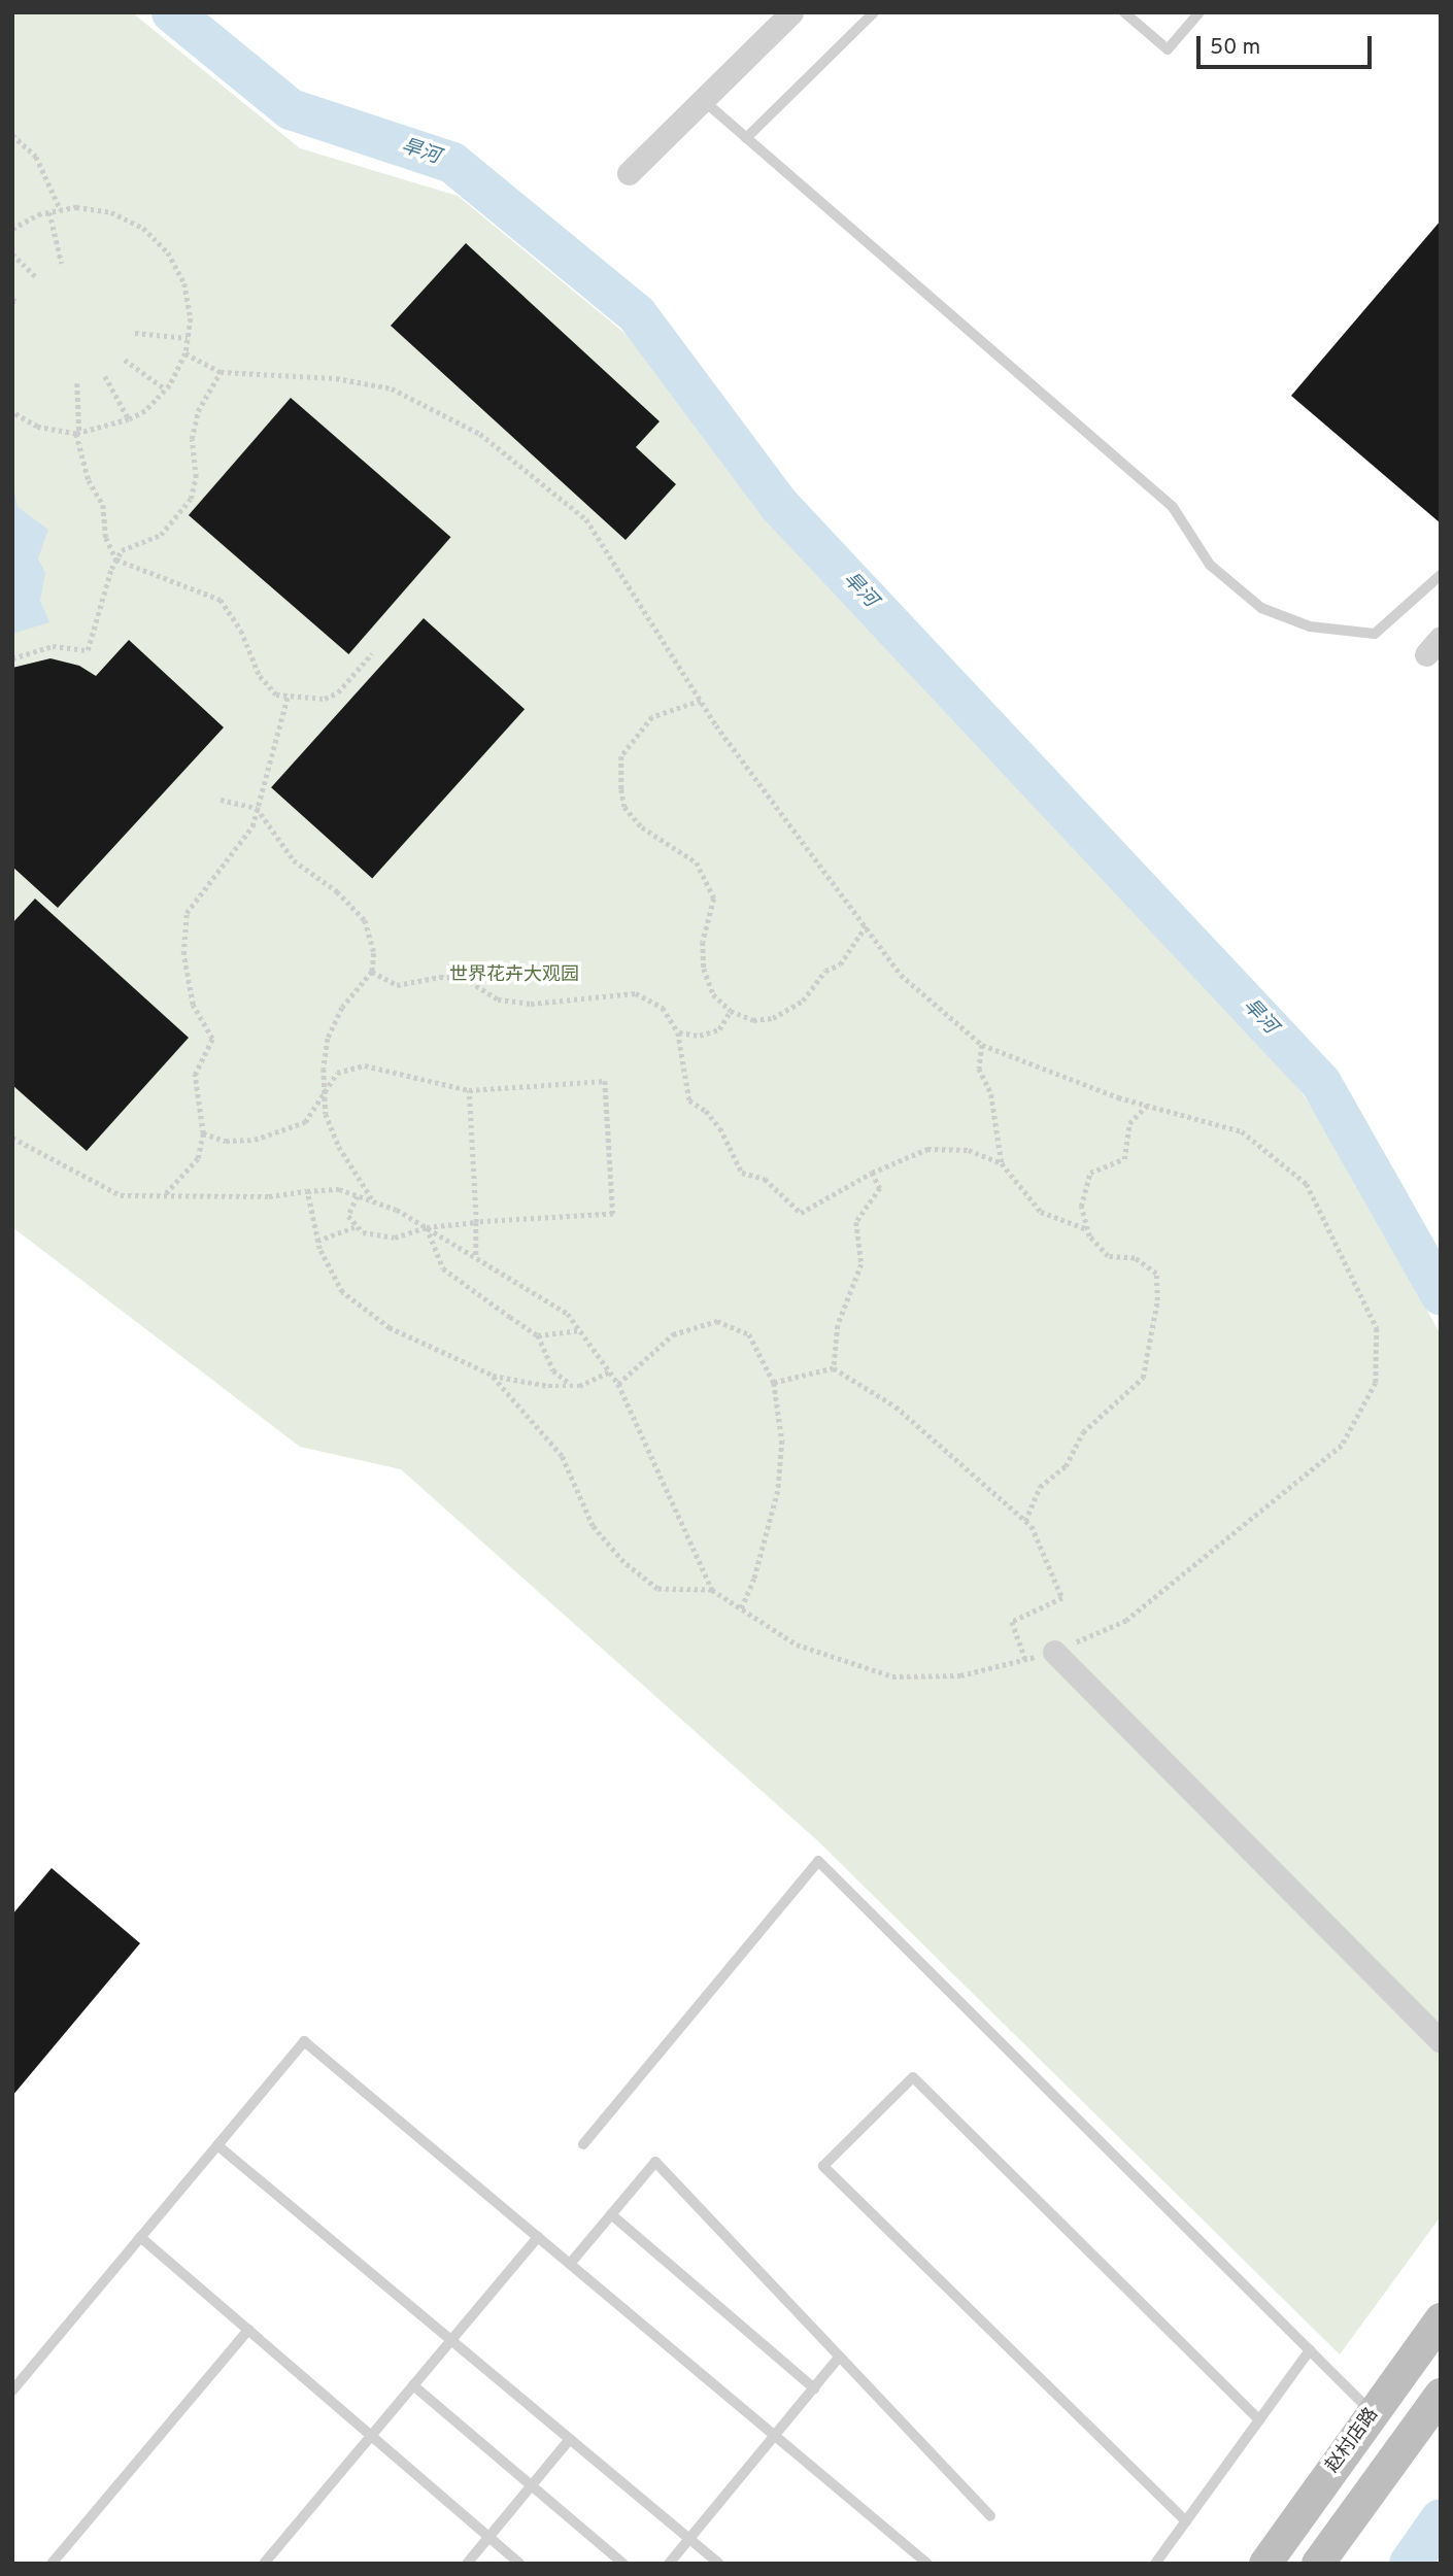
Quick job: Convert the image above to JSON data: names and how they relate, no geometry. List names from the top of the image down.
{
  "streets": {
    "main road": ["赵村店路"]
  },
  "water": ["旱河"],
  "parks": ["世界花卉大观园"],
  "scale_bar": "50 m"
}
